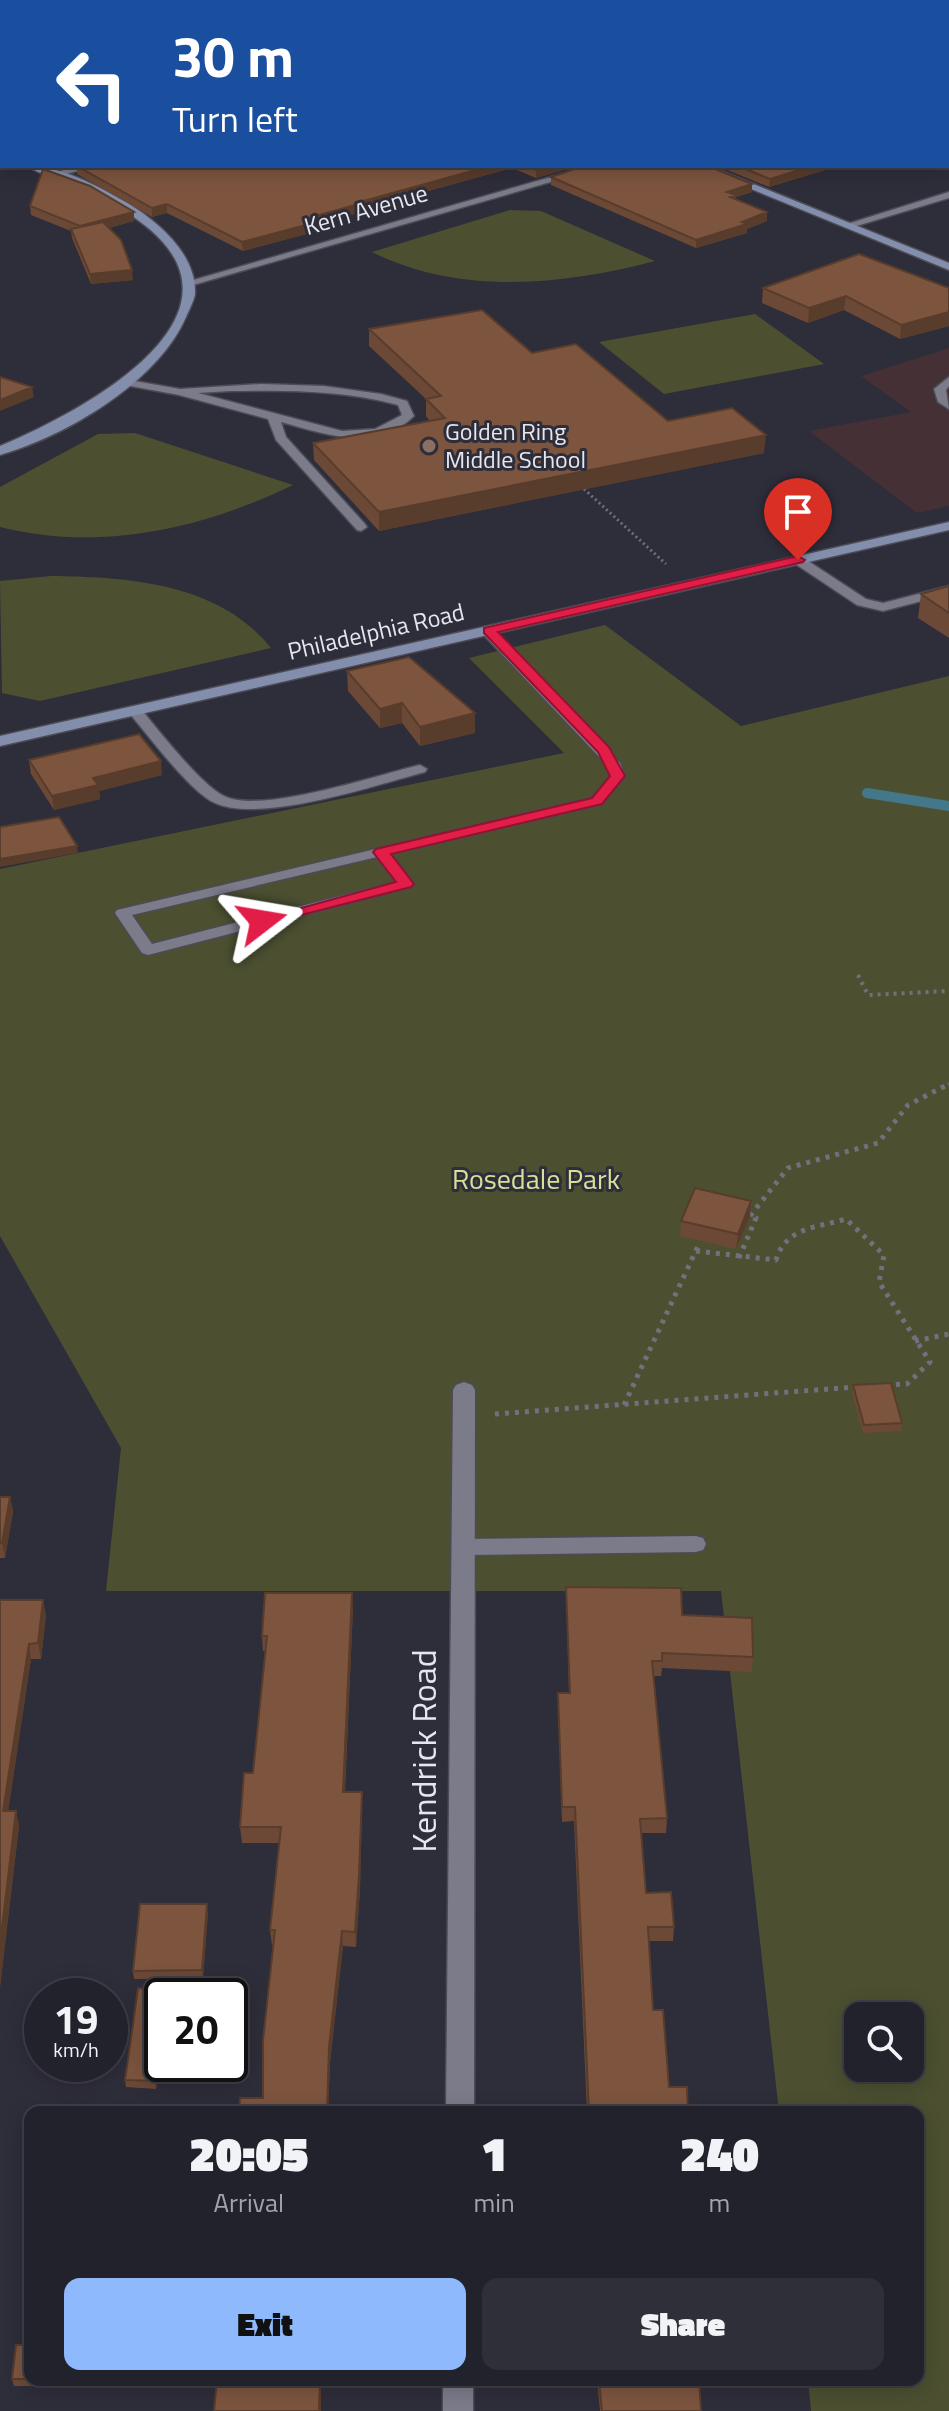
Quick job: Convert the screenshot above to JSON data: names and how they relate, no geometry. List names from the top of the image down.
{
  "streets": {
    "main road": ["Philadelphia Road"],
    "street": ["Kern Avenue", "Kendrick Road"]
  },
  "parks": ["Rosedale Park"],
  "places": ["Golden Ring Middle School"],
  "page": {
    "turn": ["30 m", "Turn left"],
    "speed": "19 km/h",
    "limit": "20",
    "eta": [
      "20:05",
      "Arrival",
      "1",
      "min",
      "240",
      "m"
    ],
    "buttons": ["Exit", "Share"]
  }
}
